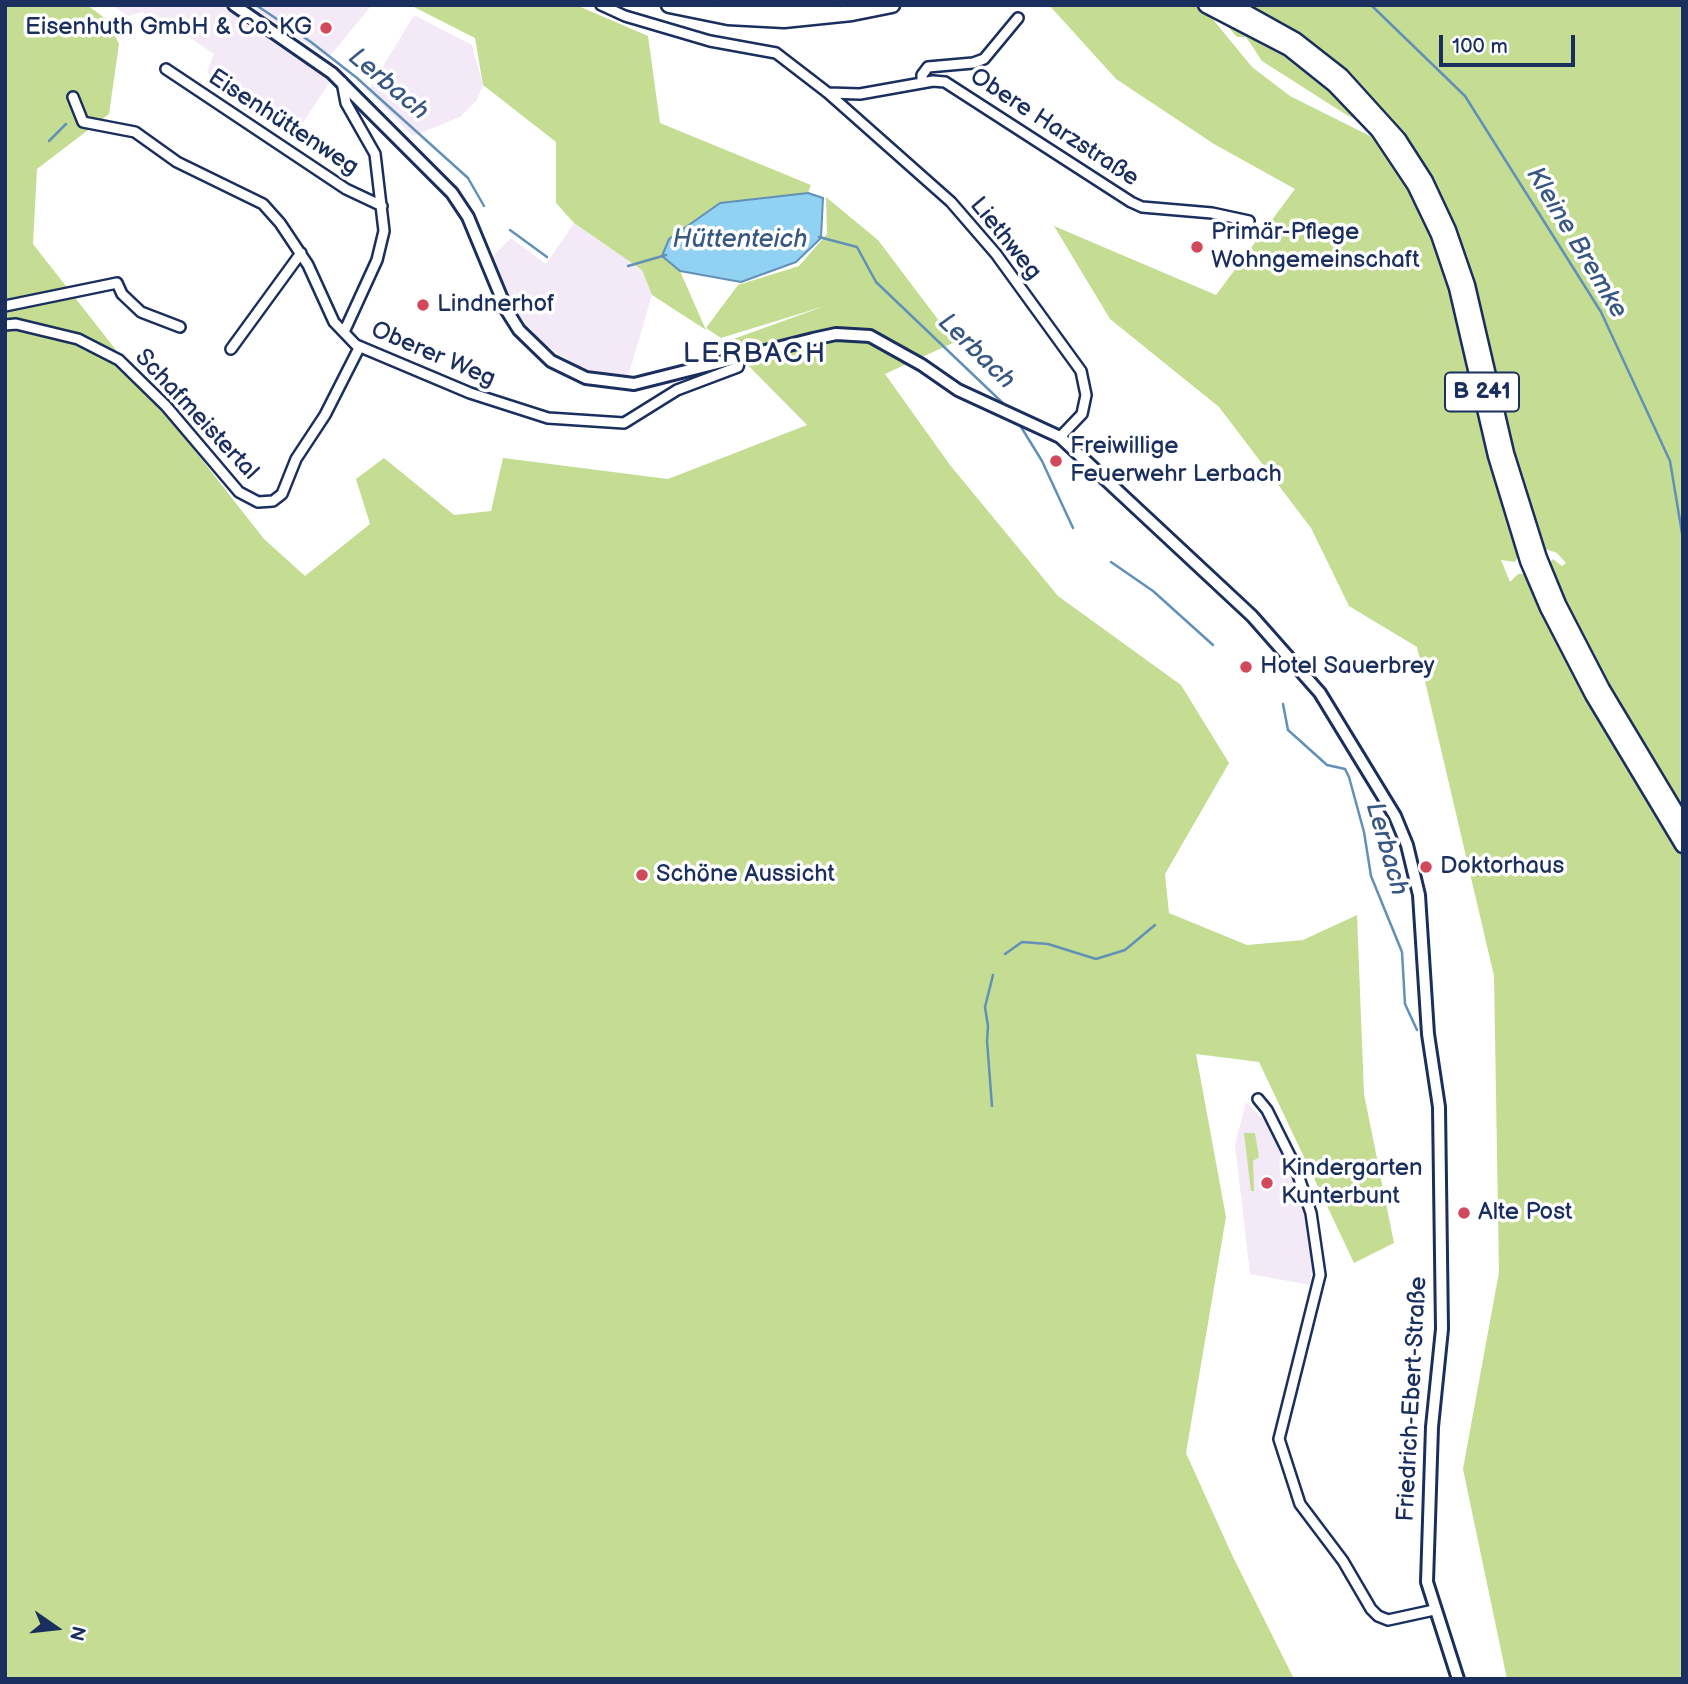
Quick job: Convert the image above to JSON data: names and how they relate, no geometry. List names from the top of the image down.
{
  "streets": {
    "main road": ["B 241"],
    "street": [
      "Eisenhüttenweg",
      "Obere Harzstraße",
      "Liethweg",
      "Oberer Weg",
      "Schafmeistertal",
      "Friedrich-Ebert-Straße"
    ]
  },
  "crossings": [
    ["Obere Harzstraße", "Liethweg"],
    ["Liethweg", "Friedrich-Ebert-Straße"],
    ["Oberer Weg", "Friedrich-Ebert-Straße"]
  ],
  "districts": ["LERBACH"],
  "water": ["Lerbach", "Hüttenteich", "Kleine Bremke"],
  "places": [
    "Eisenhuth GmbH & Co. KG",
    "Primär-Pflege Wohngemeinschaft",
    "Lindnerhof",
    "Freiwillige Feuerwehr Lerbach",
    "Hotel Sauerbrey",
    "Doktorhaus",
    "Schöne Aussicht",
    "Kindergarten Kunterbunt",
    "Alte Post"
  ],
  "scale_bar": "100 m",
  "north": "right"
}
